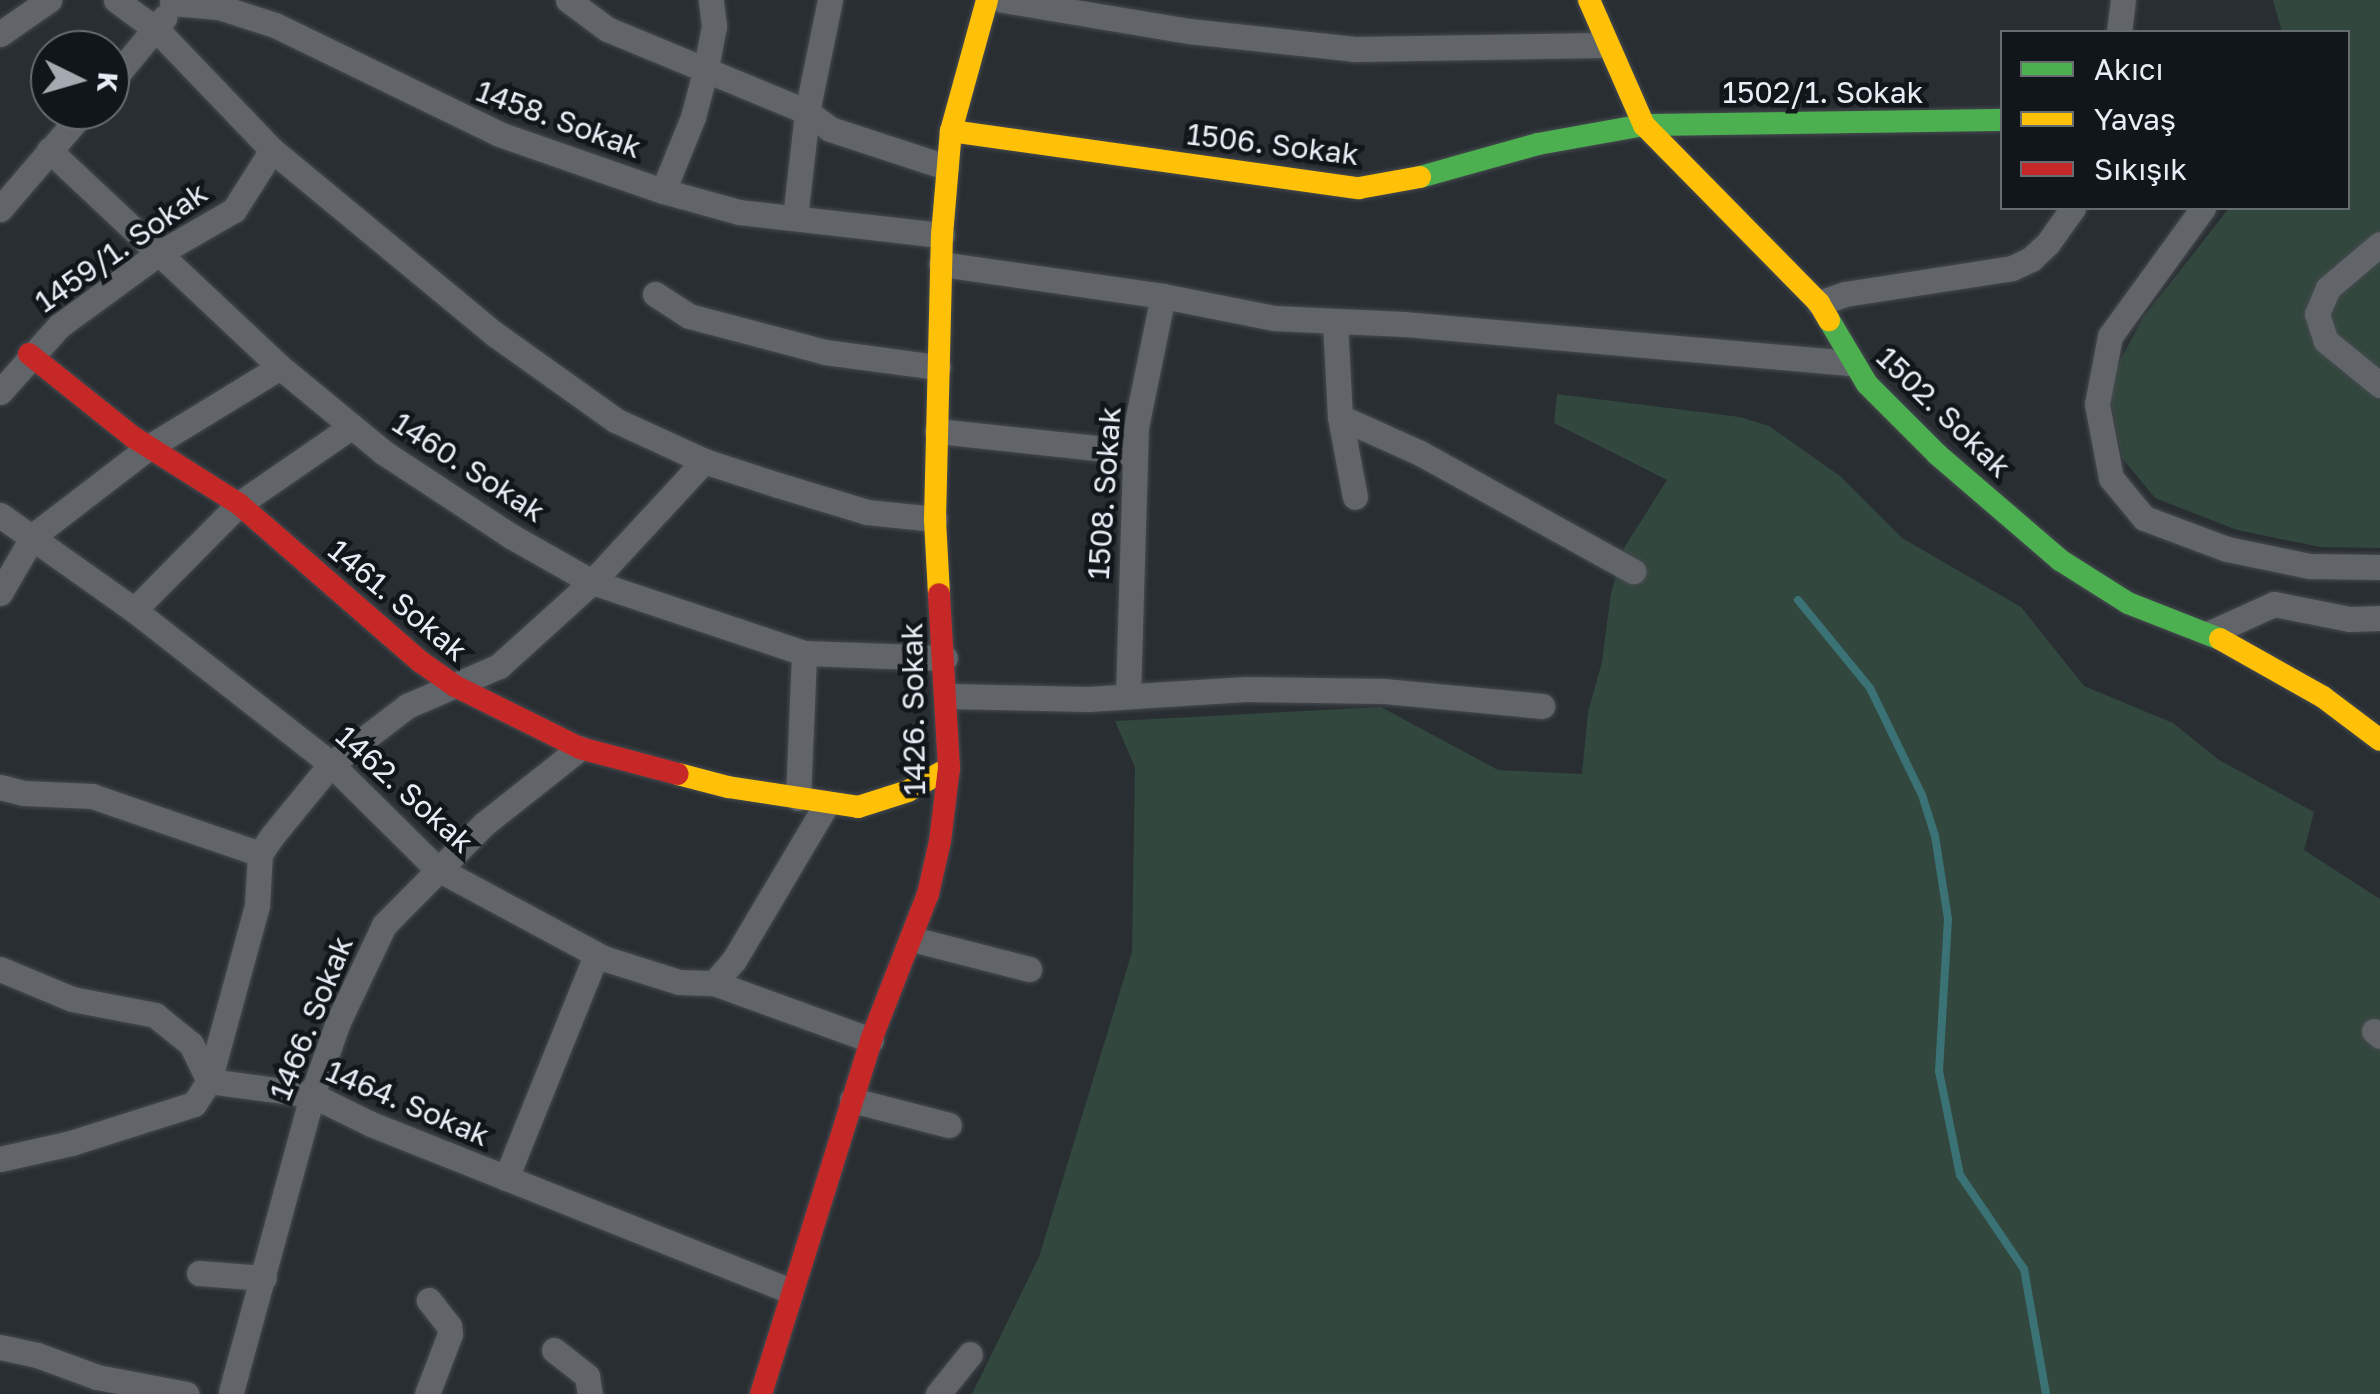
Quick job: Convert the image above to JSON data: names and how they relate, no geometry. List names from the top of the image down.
{
  "streets": {
    "street": [
      "1502/1. Sokak",
      "1458. Sokak",
      "1506. Sokak",
      "1459/1. Sokak",
      "1502. Sokak",
      "1460. Sokak",
      "1508. Sokak",
      "1461. Sokak",
      "1426. Sokak",
      "1462. Sokak",
      "1466. Sokak",
      "1464. Sokak"
    ]
  },
  "crossings": [
    ["1502/1. Sokak", "1506. Sokak"],
    ["1502/1. Sokak", "1502. Sokak"],
    ["1458. Sokak", "1426. Sokak"],
    ["1506. Sokak", "1502. Sokak"],
    ["1506. Sokak", "1426. Sokak"],
    ["1459/1. Sokak", "1460. Sokak"],
    ["1459/1. Sokak", "1461. Sokak"],
    ["1460. Sokak", "1426. Sokak"],
    ["1461. Sokak", "1426. Sokak"],
    ["1461. Sokak", "1466. Sokak"],
    ["1426. Sokak", "1462. Sokak"],
    ["1426. Sokak", "1464. Sokak"],
    ["1462. Sokak", "1466. Sokak"],
    ["1466. Sokak", "1464. Sokak"]
  ],
  "legend": ["Akıcı", "Yavaş", "Sıkışık"],
  "north": "right"
}
